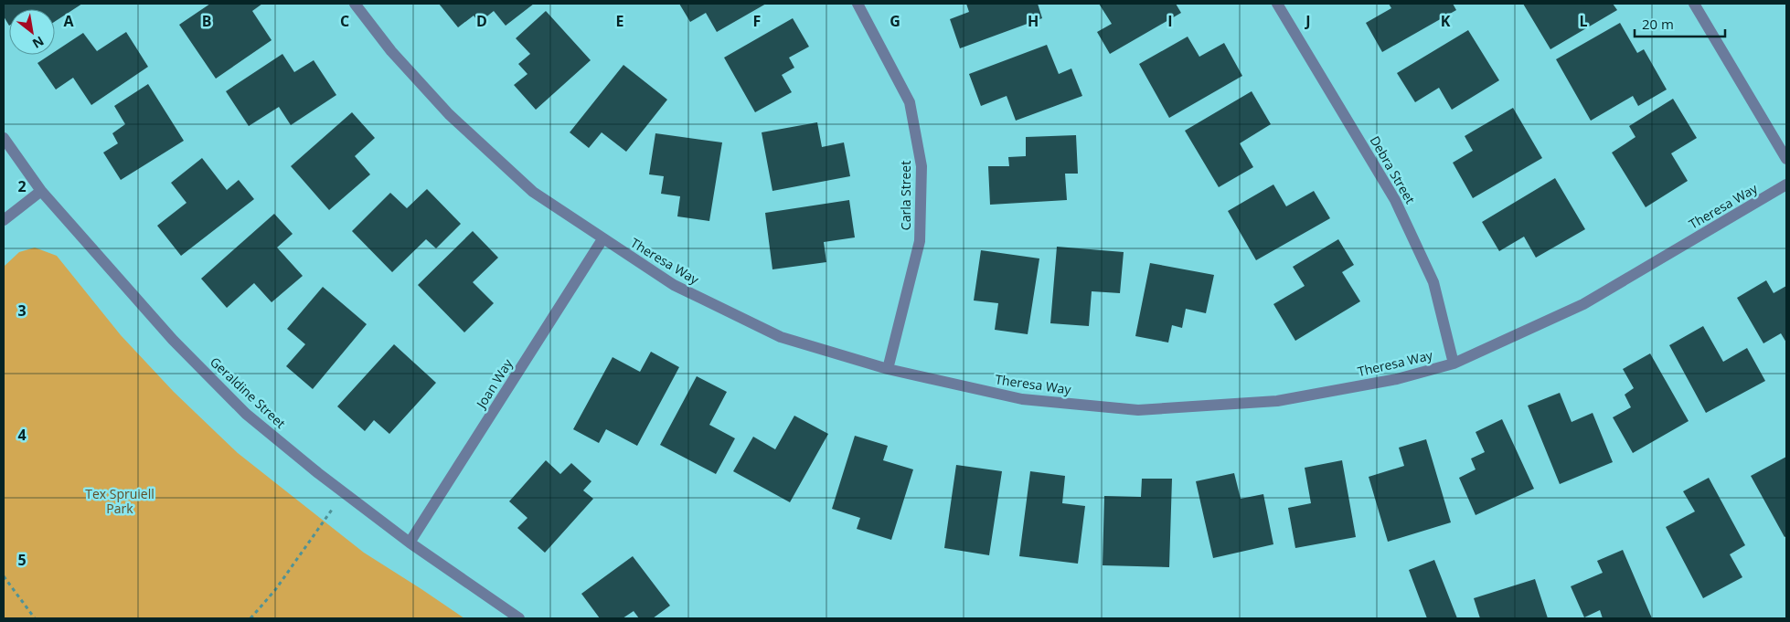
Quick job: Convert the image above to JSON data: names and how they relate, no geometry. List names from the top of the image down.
{
  "streets": {
    "street": [
      "Debra Street",
      "Carla Street",
      "Theresa Way",
      "Joan Way",
      "Geraldine Street"
    ]
  },
  "crossings": [
    ["Debra Street", "Theresa Way"],
    ["Carla Street", "Theresa Way"],
    ["Theresa Way", "Joan Way"],
    ["Joan Way", "Geraldine Street"]
  ],
  "parks": ["Tex Spruiell Park"],
  "scale_bar": "20 m",
  "north": "bottom right",
  "grid": {
    "columns": [
      "A",
      "B",
      "C",
      "D",
      "E",
      "F",
      "G",
      "H",
      "I",
      "J",
      "K",
      "L"
    ],
    "rows": [
      "2",
      "3",
      "4",
      "5"
    ]
  }
}
